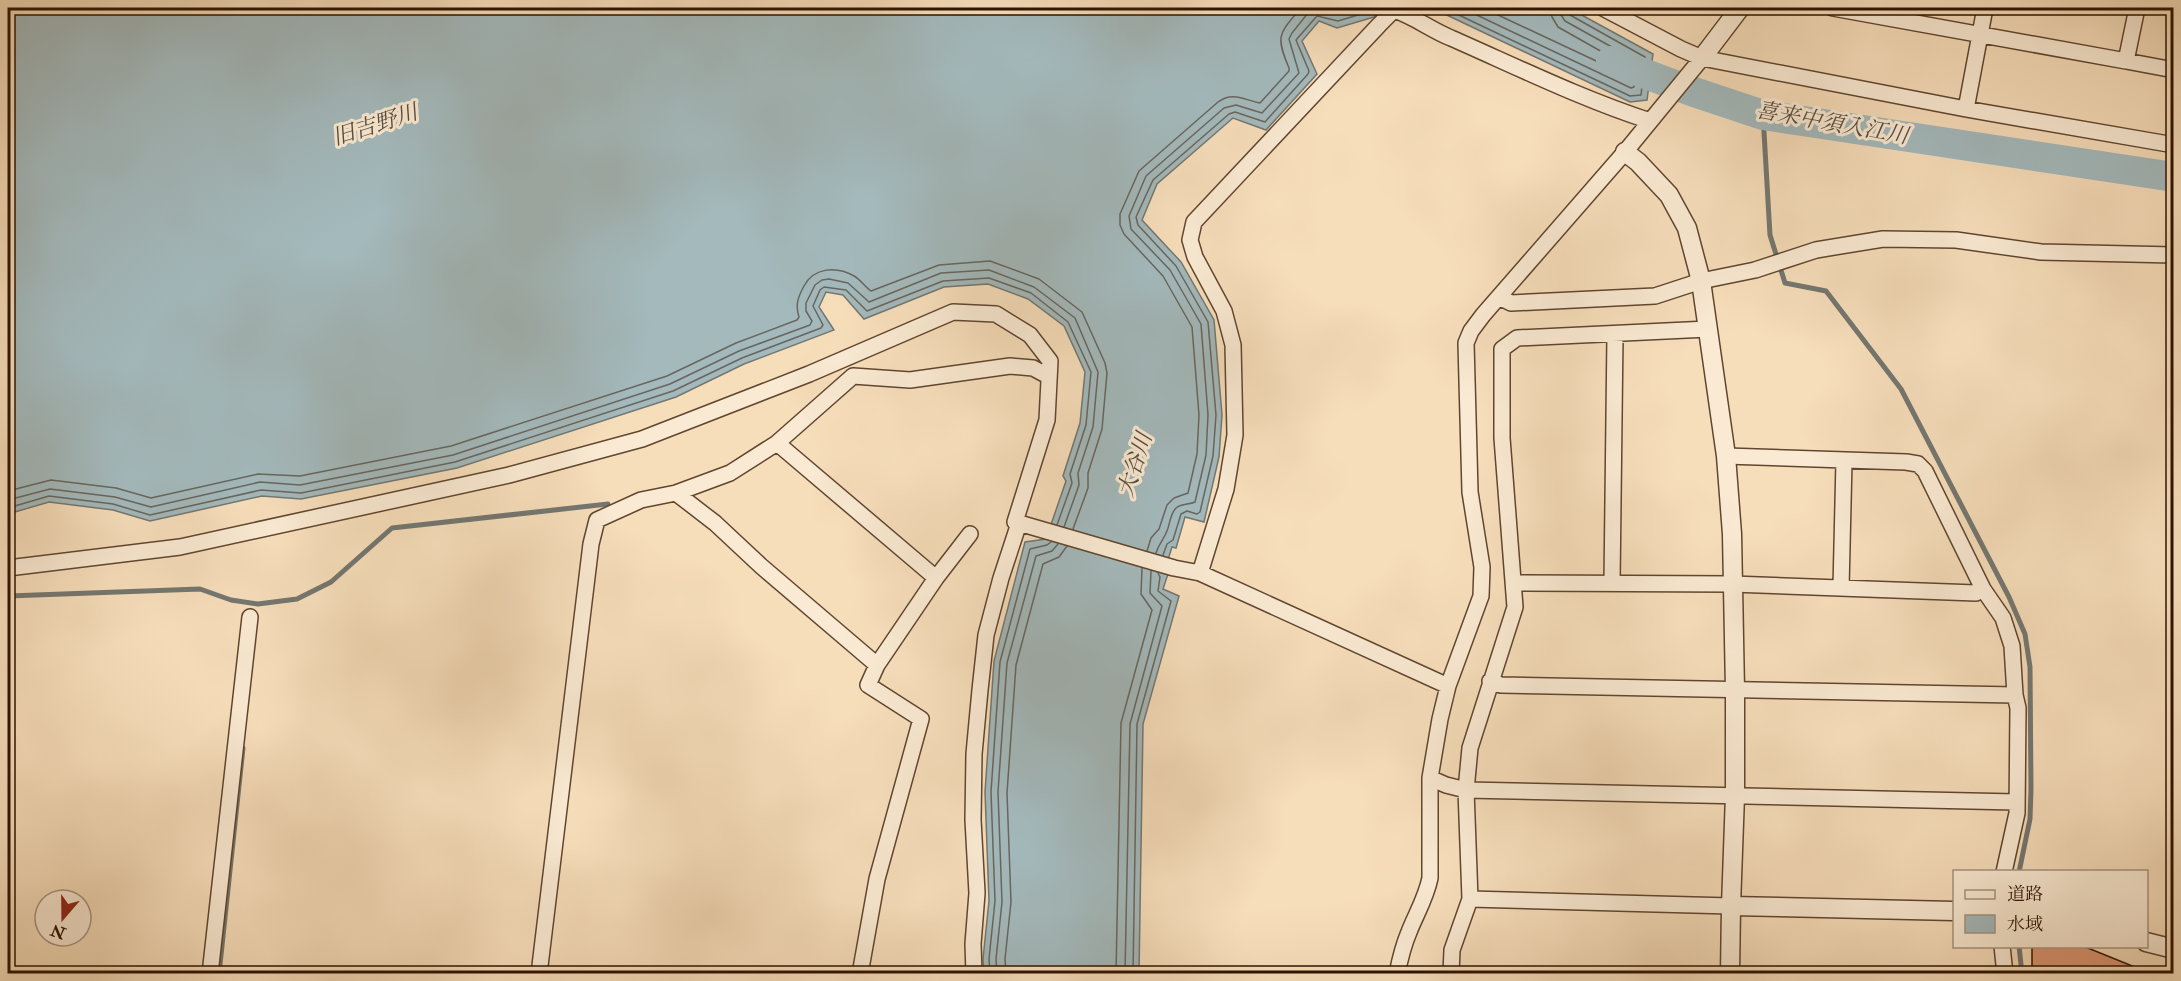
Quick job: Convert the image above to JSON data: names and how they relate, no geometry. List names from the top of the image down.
{
  "water": ["喜来中須入江川", "旧吉野川", "大谷川"],
  "legend": ["道路", "水域"],
  "north": "bottom"
}
